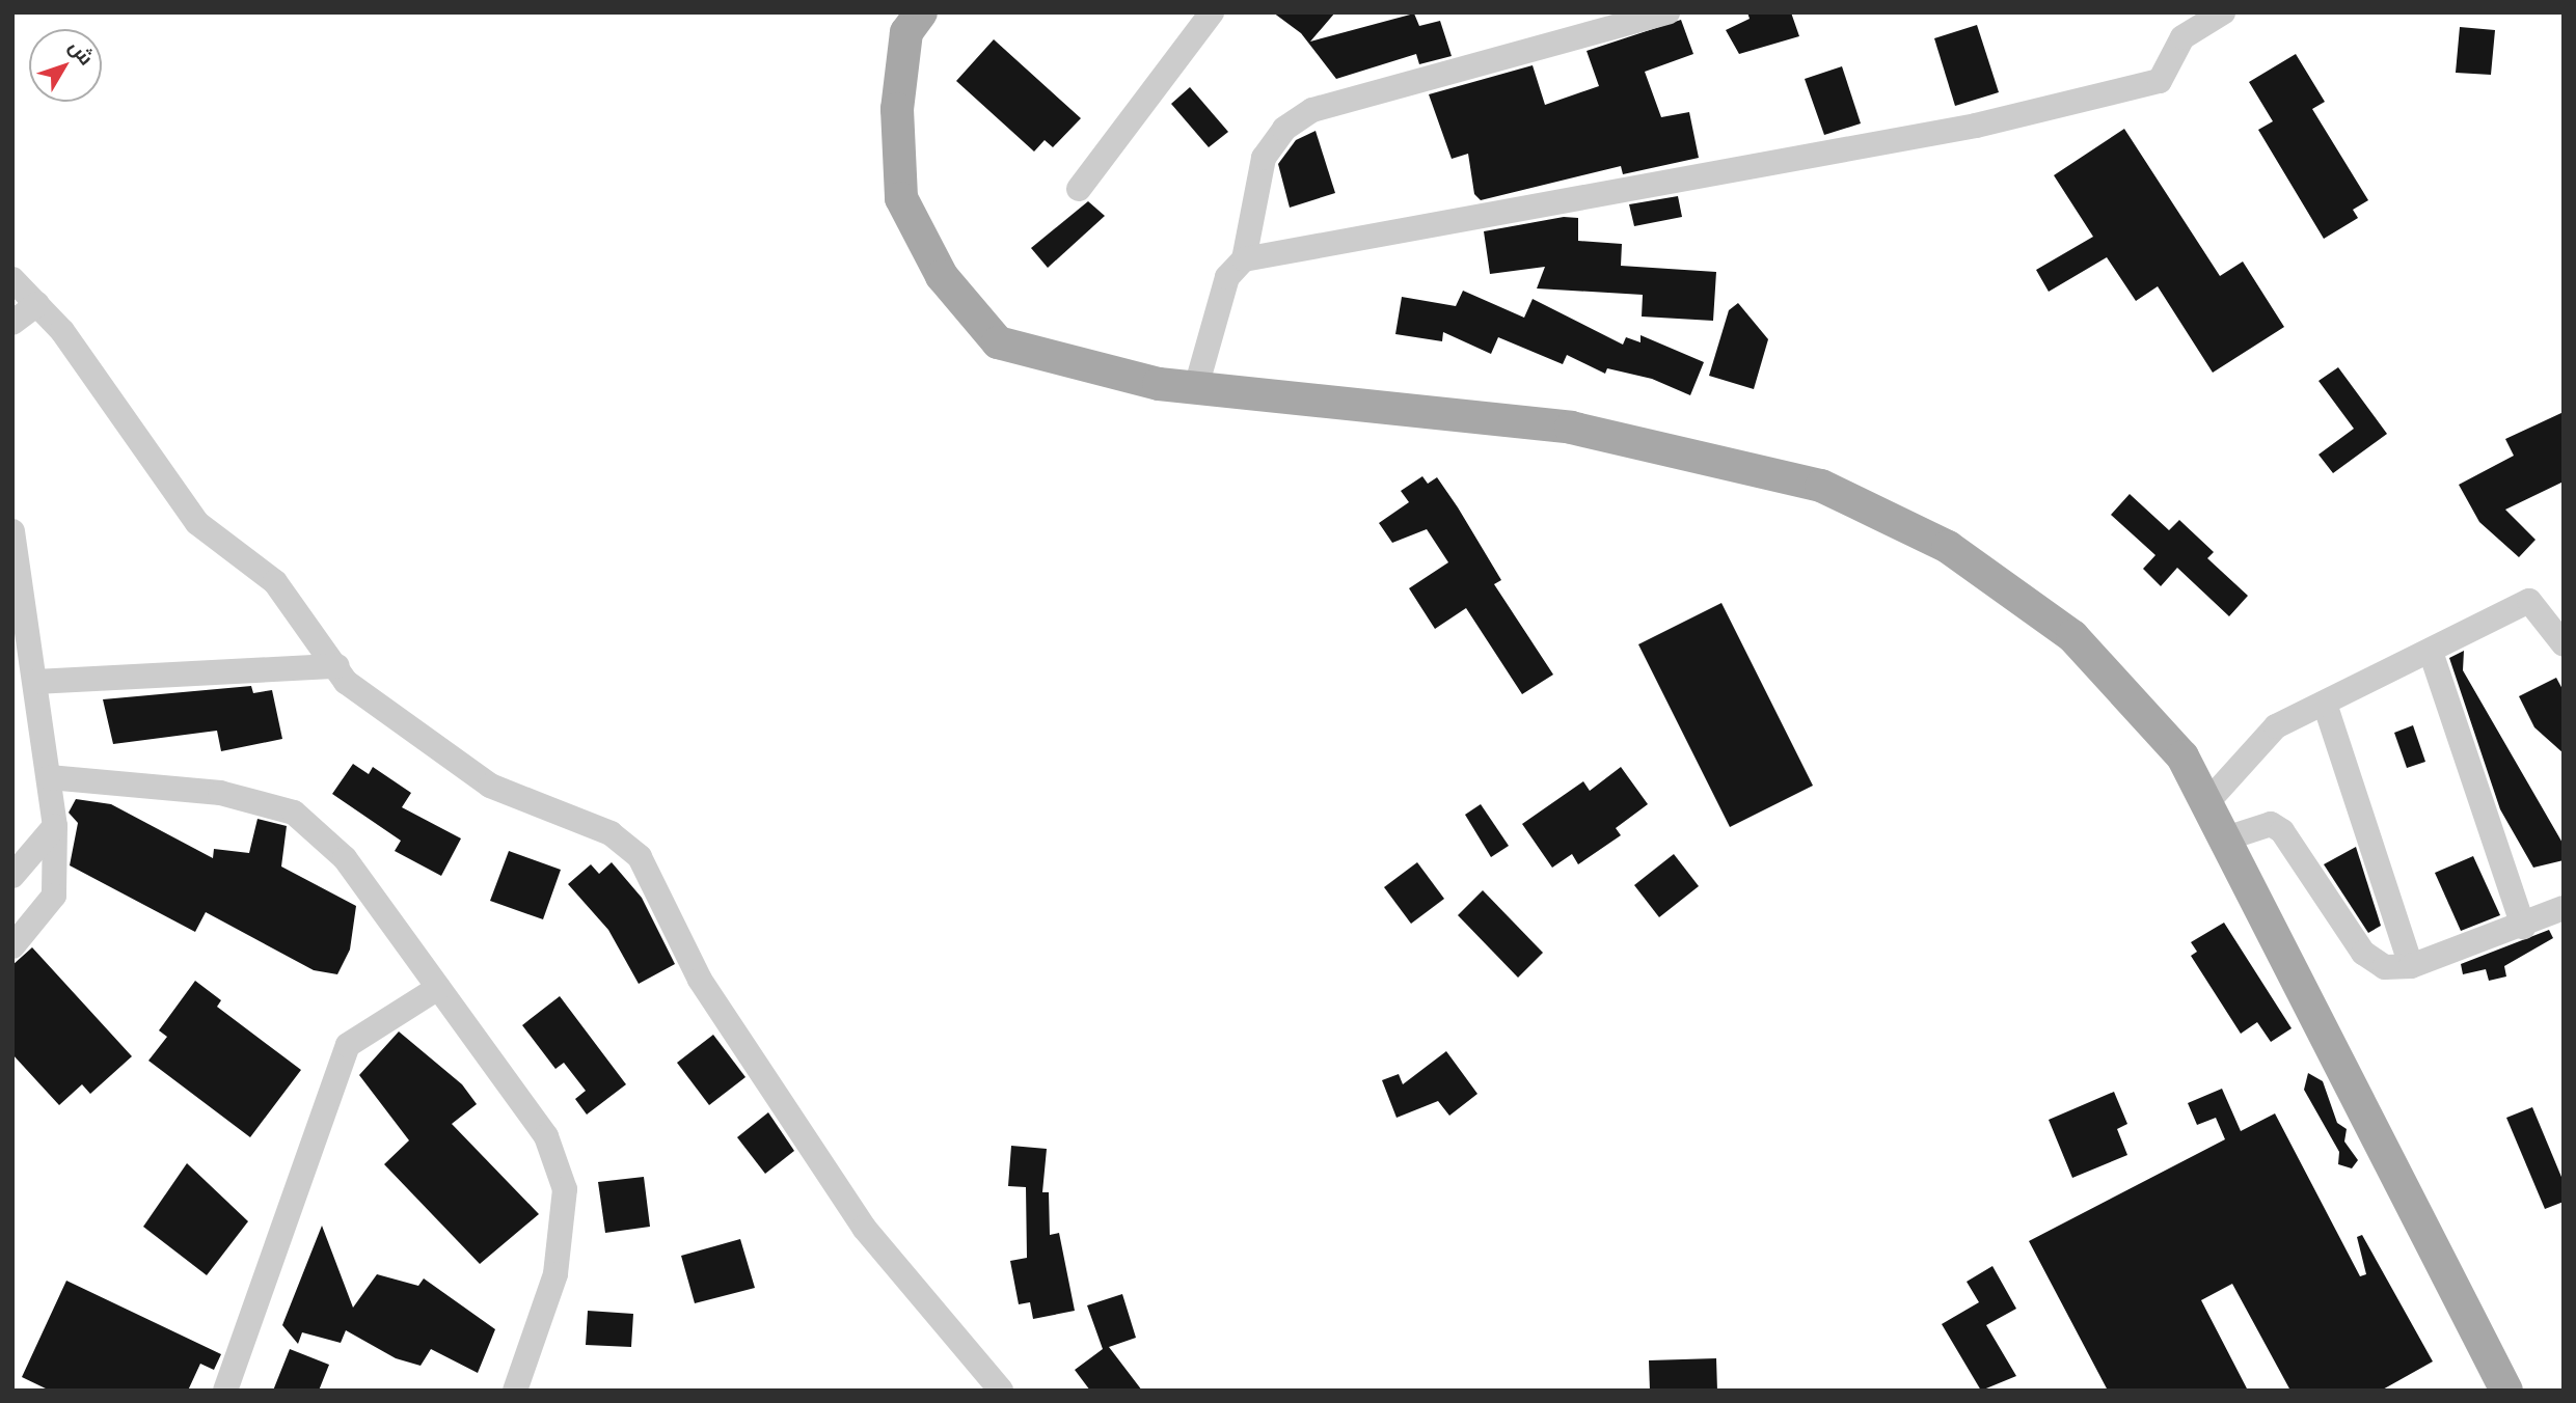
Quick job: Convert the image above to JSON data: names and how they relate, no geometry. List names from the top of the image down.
{
  "north": "top right"
}
